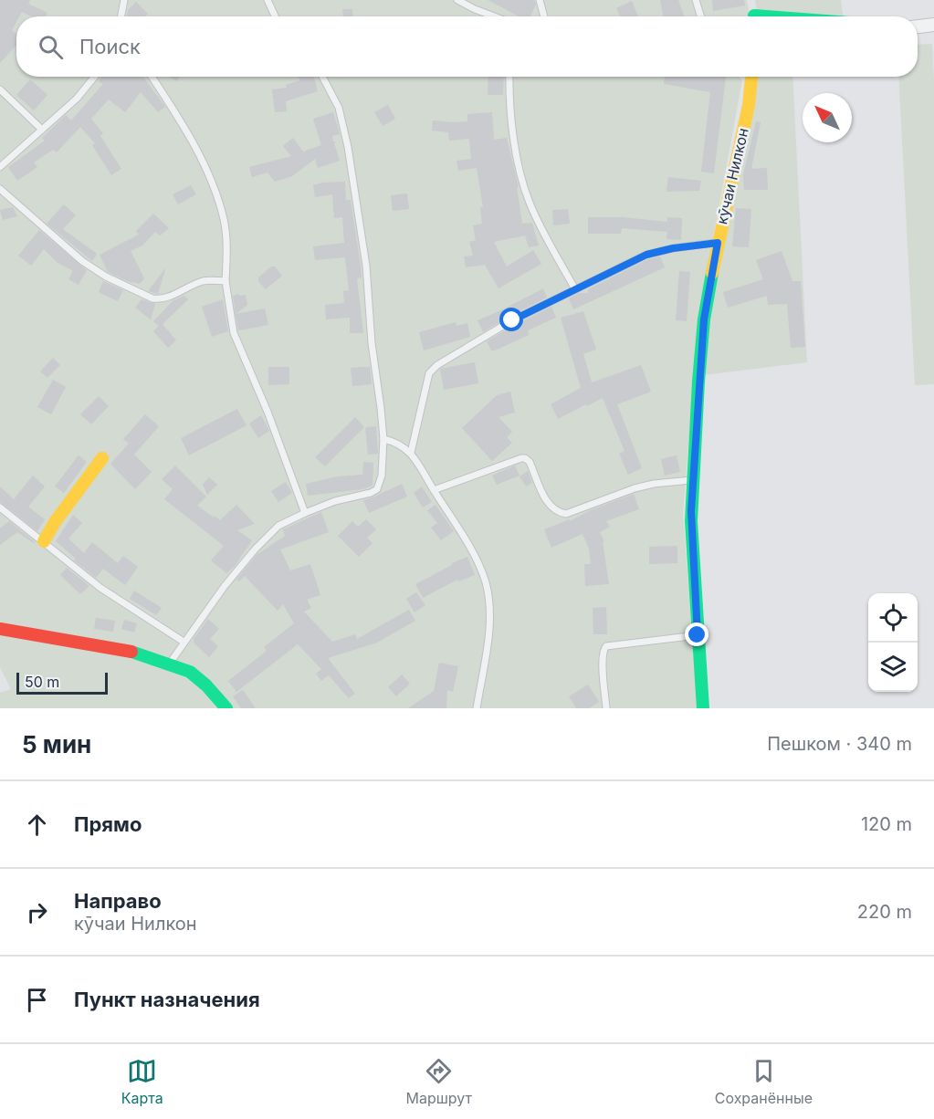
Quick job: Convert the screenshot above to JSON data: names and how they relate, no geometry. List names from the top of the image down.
{
  "streets": {
    "street": ["кӯчаи Нилкон"]
  },
  "scale_bar": "50 m",
  "north": "top left",
  "page": {
    "search": "Поиск",
    "scale": "50 m",
    "heading": ["5 мин", "Пешком · 340 m"],
    "list": [
      ["Прямо", "120 m"],
      ["Направо", "кӯчаи Нилкон", "220 m"],
      "Пункт назначения"
    ],
    "nav": ["Карта", "Маршрут", "Сохранённые"]
  }
}
